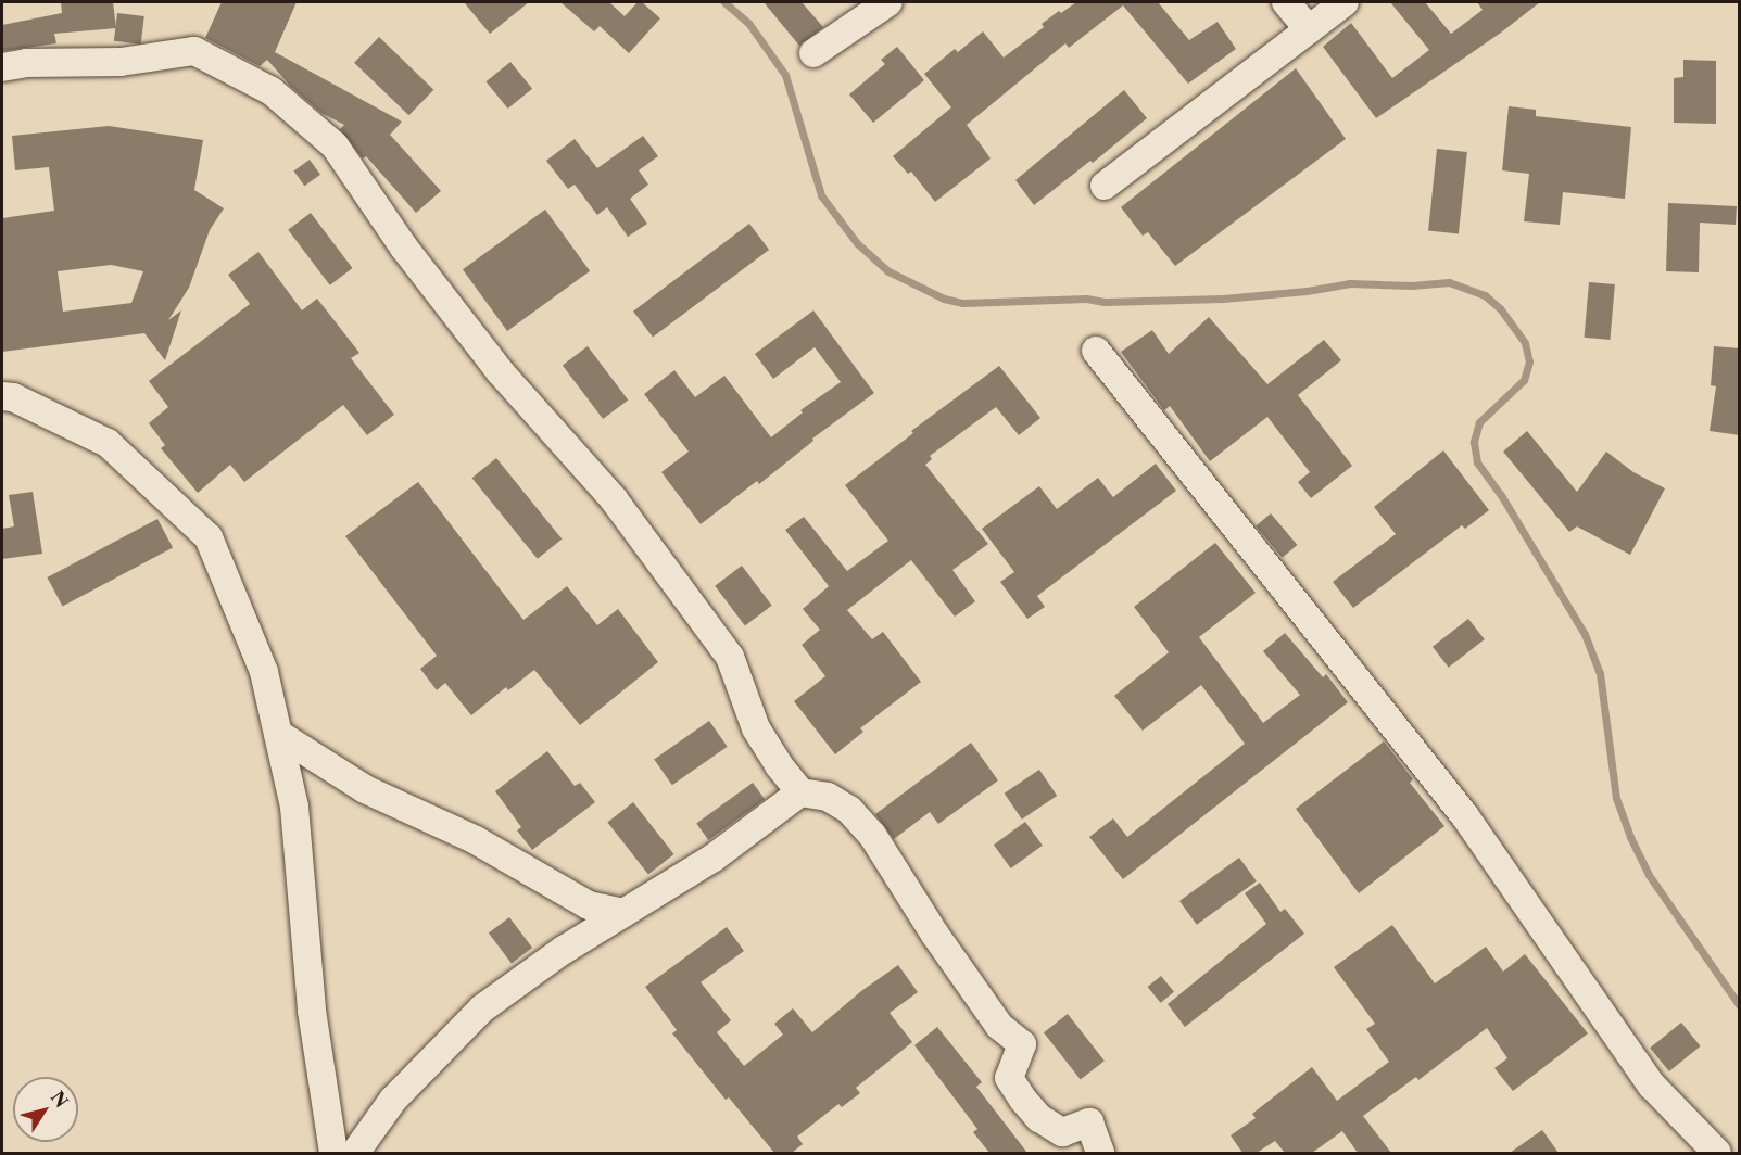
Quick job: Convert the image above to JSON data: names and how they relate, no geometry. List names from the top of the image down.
{
  "north": "top right"
}
